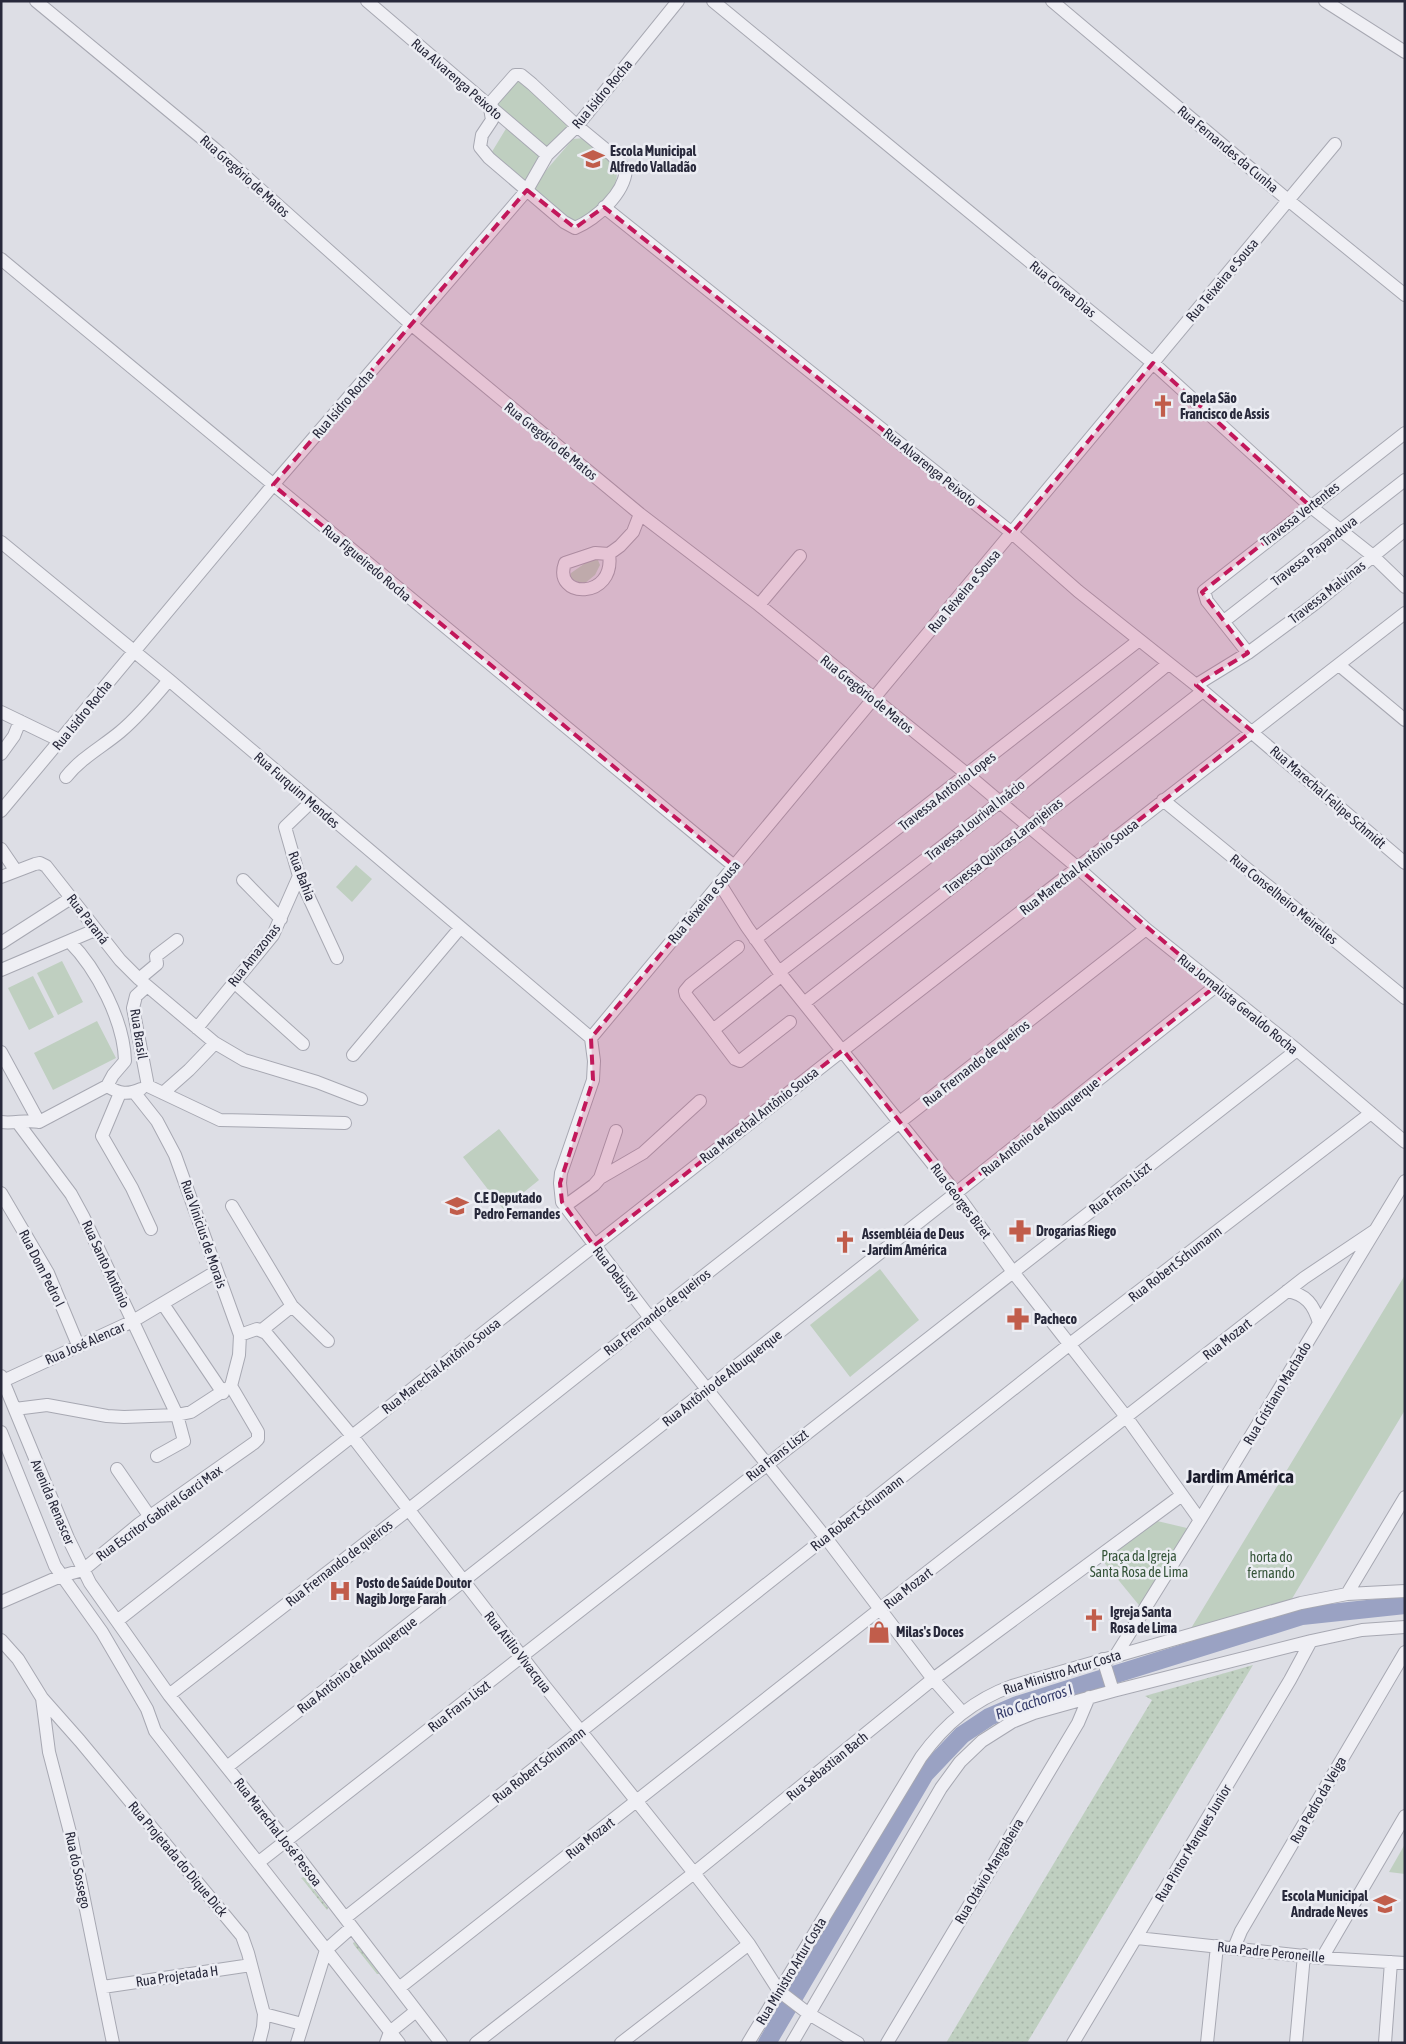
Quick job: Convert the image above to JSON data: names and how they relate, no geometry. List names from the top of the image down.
{
  "streets": {
    "street": [
      "Rua Alvarenga Peixoto",
      "Rua Isidro Rocha",
      "Rua Fernandes da Cunha",
      "Rua Gregório de Matos",
      "Rua Teixeira e Sousa",
      "Rua Correa Dias",
      "Travessa Vertentes",
      "Travessa Papanduva",
      "Rua Figueiredo Rocha",
      "Travessa Malvinas",
      "Rua Furquim Mendes",
      "Travessa Antônio Lopes",
      "Rua Marechal Felipe Schmidt",
      "Travessa Lourival Inácio",
      "Travessa Quincas Laranjeiras",
      "Rua Marechal Antônio Sousa",
      "Rua Bahia",
      "Rua Conselheiro Meirelles",
      "Rua Paraná",
      "Rua Amazonas",
      "Rua Jornalista Geraldo Rocha",
      "Rua Brasil",
      "Rua Frernando de queiros",
      "Rua Antônio de Albuquerque",
      "Rua Frans Liszt",
      "Rua Georges Bizet",
      "Rua Vinicius de Morais",
      "Rua Santo Antônio",
      "Rua Robert Schumann",
      "Rua Dom Pedro I",
      "Rua Debussy",
      "Rua Mozart",
      "Rua José Alencar",
      "Rua Cristiano Machado",
      "Avenida Renascer",
      "Rua Escritor Gabriel Garci Max",
      "Rua Atilio Vivacqua",
      "Rua Ministro Artur Costa",
      "Rua Sebastian Bach",
      "Rua Pedro da Veiga",
      "Rua Marechal José Pessoa",
      "Rua Pintor Marques Junior",
      "Rua Projetada do Dique Dick",
      "Rua do Sossego",
      "Rua Otávio Mangabeira",
      "Rua Padre Peroneille",
      "Rua Projetada H"
    ]
  },
  "crossings": [
    ["Rua Alvarenga Peixoto", "Rua Isidro Rocha"],
    ["Rua Alvarenga Peixoto", "Rua Teixeira e Sousa"],
    ["Rua Alvarenga Peixoto", "Travessa Malvinas"],
    ["Rua Alvarenga Peixoto", "Travessa Antônio Lopes"],
    ["Rua Alvarenga Peixoto", "Rua Marechal Felipe Schmidt"],
    ["Rua Alvarenga Peixoto", "Travessa Lourival Inácio"],
    ["Rua Alvarenga Peixoto", "Travessa Quincas Laranjeiras"],
    ["Rua Alvarenga Peixoto", "Rua Marechal Antônio Sousa"],
    ["Rua Isidro Rocha", "Rua Gregório de Matos"],
    ["Rua Isidro Rocha", "Rua Figueiredo Rocha"],
    ["Rua Isidro Rocha", "Rua Furquim Mendes"],
    ["Rua Fernandes da Cunha", "Rua Teixeira e Sousa"],
    ["Rua Gregório de Matos", "Rua Teixeira e Sousa"],
    ["Rua Gregório de Matos", "Travessa Antônio Lopes"],
    ["Rua Gregório de Matos", "Travessa Lourival Inácio"],
    ["Rua Gregório de Matos", "Travessa Quincas Laranjeiras"],
    ["Rua Gregório de Matos", "Rua Marechal Antônio Sousa"],
    ["Rua Gregório de Matos", "Rua Jornalista Geraldo Rocha"],
    ["Rua Teixeira e Sousa", "Rua Correa Dias"],
    ["Rua Teixeira e Sousa", "Rua Figueiredo Rocha"],
    ["Rua Teixeira e Sousa", "Rua Furquim Mendes"],
    ["Rua Teixeira e Sousa", "Rua Georges Bizet"],
    ["Rua Teixeira e Sousa", "Rua Debussy"],
    ["Rua Correa Dias", "Travessa Vertentes"],
    ["Rua Correa Dias", "Travessa Papanduva"],
    ["Rua Correa Dias", "Travessa Malvinas"],
    ["Travessa Vertentes", "Travessa Papanduva"],
    ["Travessa Malvinas", "Travessa Quincas Laranjeiras"],
    ["Rua Furquim Mendes", "Rua Bahia"],
    ["Rua Furquim Mendes", "Rua Debussy"],
    ["Travessa Antônio Lopes", "Rua Georges Bizet"],
    ["Rua Marechal Felipe Schmidt", "Rua Marechal Antônio Sousa"],
    ["Travessa Lourival Inácio", "Rua Georges Bizet"],
    ["Travessa Quincas Laranjeiras", "Rua Georges Bizet"],
    ["Rua Marechal Antônio Sousa", "Rua Conselheiro Meirelles"],
    ["Rua Marechal Antônio Sousa", "Rua Jornalista Geraldo Rocha"],
    ["Rua Marechal Antônio Sousa", "Rua Georges Bizet"],
    ["Rua Marechal Antônio Sousa", "Rua Debussy"],
    ["Rua Marechal Antônio Sousa", "Avenida Renascer"],
    ["Rua Marechal Antônio Sousa", "Rua Atilio Vivacqua"],
    ["Rua Marechal Antônio Sousa", "Rua Marechal José Pessoa"],
    ["Rua Bahia", "Rua Amazonas"],
    ["Rua Paraná", "Rua Amazonas"],
    ["Rua Paraná", "Rua Brasil"],
    ["Rua Jornalista Geraldo Rocha", "Rua Frernando de queiros"],
    ["Rua Jornalista Geraldo Rocha", "Rua Antônio de Albuquerque"],
    ["Rua Jornalista Geraldo Rocha", "Rua Frans Liszt"],
    ["Rua Jornalista Geraldo Rocha", "Rua Robert Schumann"],
    ["Rua Frernando de queiros", "Rua Georges Bizet"],
    ["Rua Frernando de queiros", "Rua Debussy"],
    ["Rua Frernando de queiros", "Rua Atilio Vivacqua"],
    ["Rua Frernando de queiros", "Rua Marechal José Pessoa"],
    ["Rua Antônio de Albuquerque", "Rua Georges Bizet"],
    ["Rua Antônio de Albuquerque", "Rua Debussy"],
    ["Rua Antônio de Albuquerque", "Rua Atilio Vivacqua"],
    ["Rua Antônio de Albuquerque", "Rua Marechal José Pessoa"],
    ["Rua Frans Liszt", "Rua Georges Bizet"],
    ["Rua Frans Liszt", "Rua Debussy"],
    ["Rua Frans Liszt", "Avenida Renascer"],
    ["Rua Frans Liszt", "Rua Atilio Vivacqua"],
    ["Rua Frans Liszt", "Rua Marechal José Pessoa"],
    ["Rua Georges Bizet", "Rua Robert Schumann"],
    ["Rua Georges Bizet", "Rua Mozart"],
    ["Rua Georges Bizet", "Rua Cristiano Machado"],
    ["Rua Georges Bizet", "Rua Sebastian Bach"],
    ["Rua Vinicius de Morais", "Rua José Alencar"],
    ["Rua Vinicius de Morais", "Rua Escritor Gabriel Garci Max"],
    ["Rua Santo Antônio", "Rua José Alencar"],
    ["Rua Robert Schumann", "Rua Debussy"],
    ["Rua Robert Schumann", "Rua Atilio Vivacqua"],
    ["Rua Robert Schumann", "Rua Marechal José Pessoa"],
    ["Rua Dom Pedro I", "Rua José Alencar"],
    ["Rua Debussy", "Rua Mozart"],
    ["Rua Debussy", "Rua Ministro Artur Costa"],
    ["Rua Debussy", "Rua Sebastian Bach"],
    ["Rua Mozart", "Rua Cristiano Machado"],
    ["Rua Mozart", "Rua Atilio Vivacqua"],
    ["Rua Mozart", "Rua Marechal José Pessoa"],
    ["Rua José Alencar", "Avenida Renascer"],
    ["Rua Cristiano Machado", "Rua Ministro Artur Costa"],
    ["Avenida Renascer", "Rua Escritor Gabriel Garci Max"],
    ["Avenida Renascer", "Rua Marechal José Pessoa"],
    ["Rua Atilio Vivacqua", "Rua Ministro Artur Costa"],
    ["Rua Atilio Vivacqua", "Rua Sebastian Bach"],
    ["Rua Pedro da Veiga", "Rua Padre Peroneille"],
    ["Rua Pintor Marques Junior", "Rua Padre Peroneille"],
    ["Rua Projetada do Dique Dick", "Rua do Sossego"],
    ["Rua Projetada do Dique Dick", "Rua Projetada H"],
    ["Rua do Sossego", "Rua Projetada H"]
  ],
  "districts": ["Jardim América"],
  "water": ["Rio Cachorros I"],
  "parks": ["Praça da Igreja Santa Rosa de Lima", "horta do fernando"],
  "places": {
    "school or university": ["Escola Municipal Alfredo Valladão", "C.E Deputado Pedro Fernandes", "Escola Municipal Andrade Neves"],
    "church": ["Capela São Francisco de Assis", "Assembléia de Deus - Jardim América", "Igreja Santa Rosa de Lima"],
    "pharmacy": ["Drogarias Riego", "Pacheco"],
    "hospital": ["Posto de Saúde Doutor Nagib Jorge Farah"],
    "shop": ["Milas's Doces"]
  }
}
